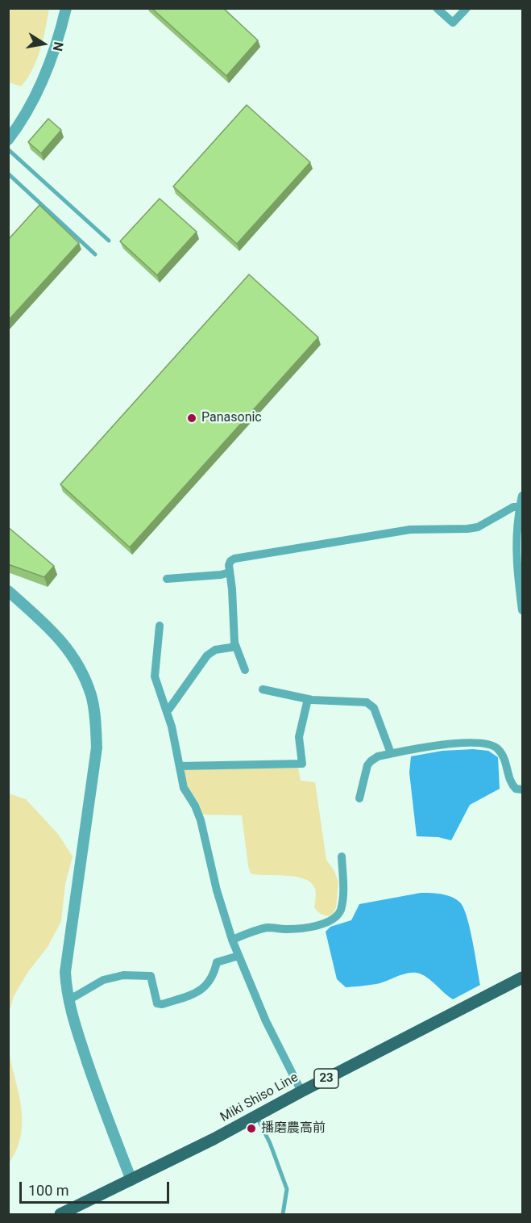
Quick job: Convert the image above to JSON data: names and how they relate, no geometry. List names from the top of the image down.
{
  "streets": {
    "main road": ["23", "Miki Shiso Line"]
  },
  "places": ["Panasonic", "播磨農高前"],
  "scale_bar": "100 m",
  "north": "right"
}
